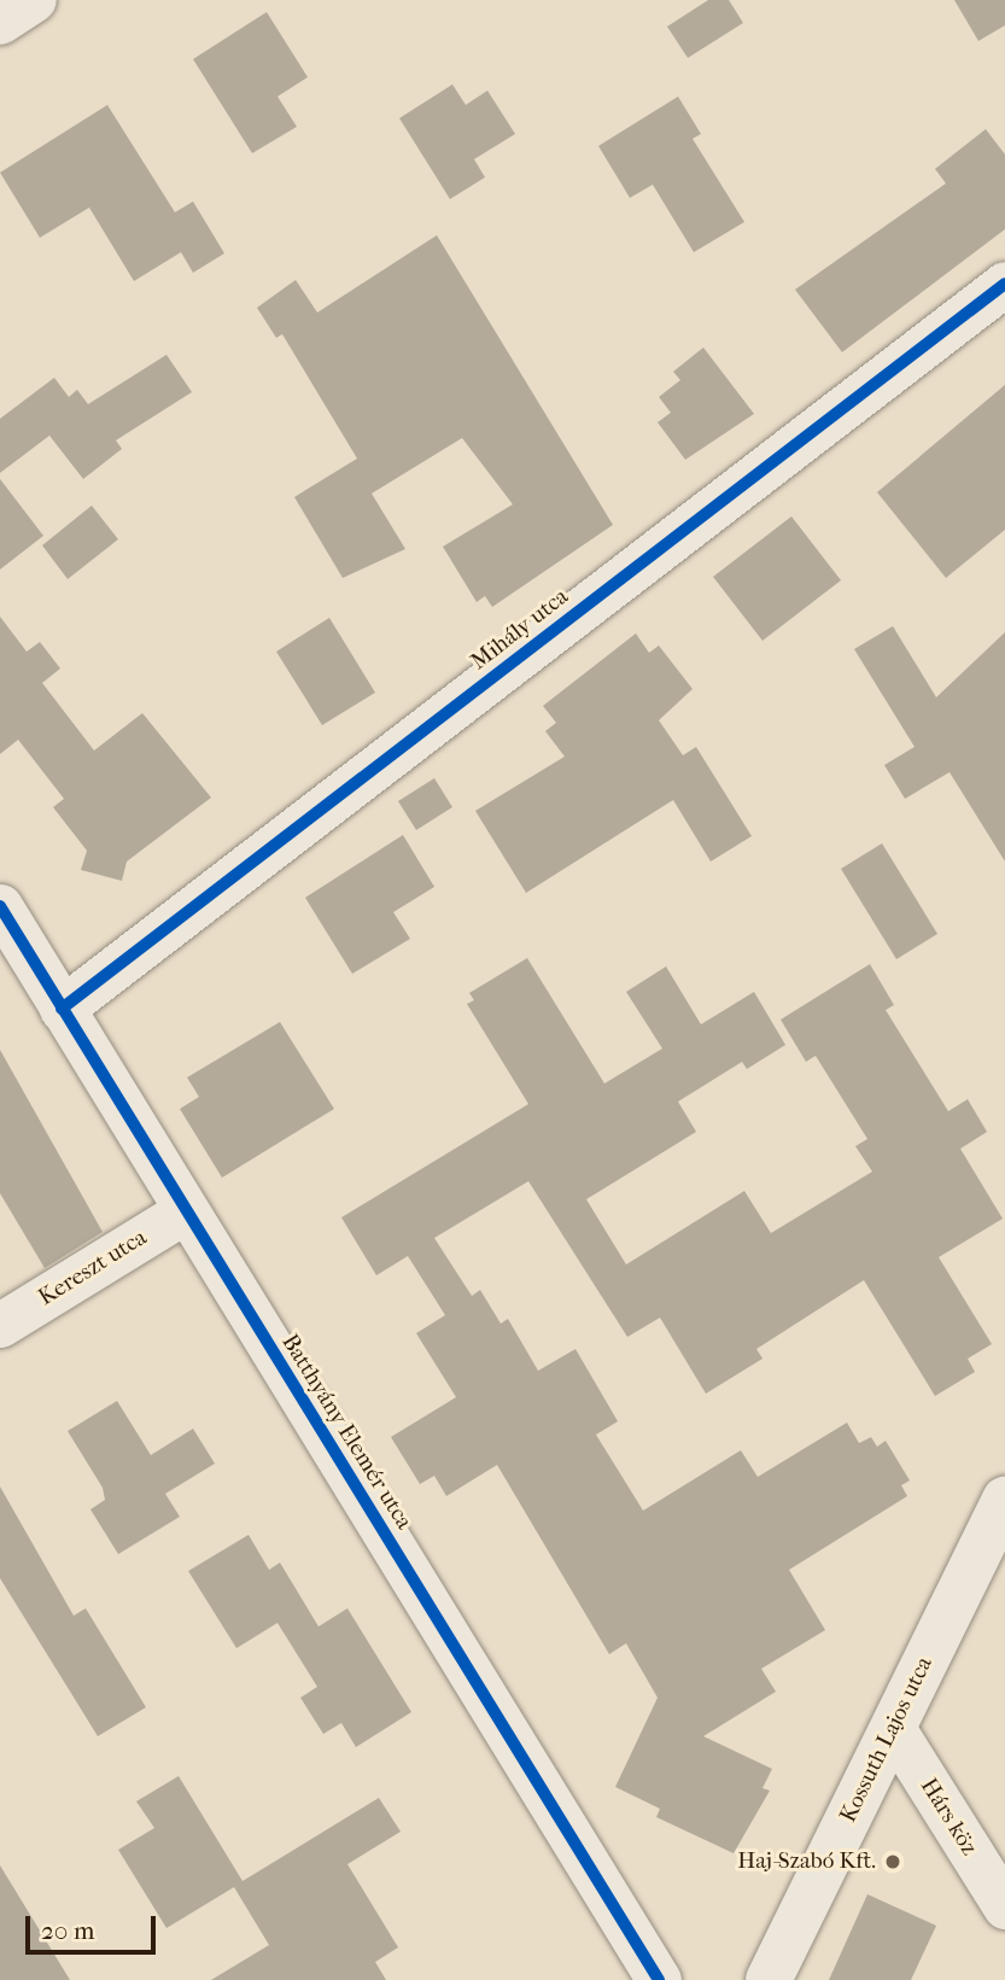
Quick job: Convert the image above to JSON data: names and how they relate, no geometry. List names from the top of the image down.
{
  "streets": {
    "street": [
      "Mihály utca",
      "Kereszt utca",
      "Batthyány Elemér utca",
      "Kossuth Lajos utca",
      "Hárs köz"
    ]
  },
  "crossings": [
    ["Mihály utca", "Batthyány Elemér utca"],
    ["Kereszt utca", "Batthyány Elemér utca"],
    ["Kossuth Lajos utca", "Hárs köz"]
  ],
  "places": ["Haj-Szabó Kft."],
  "scale_bar": "20 m"
}
